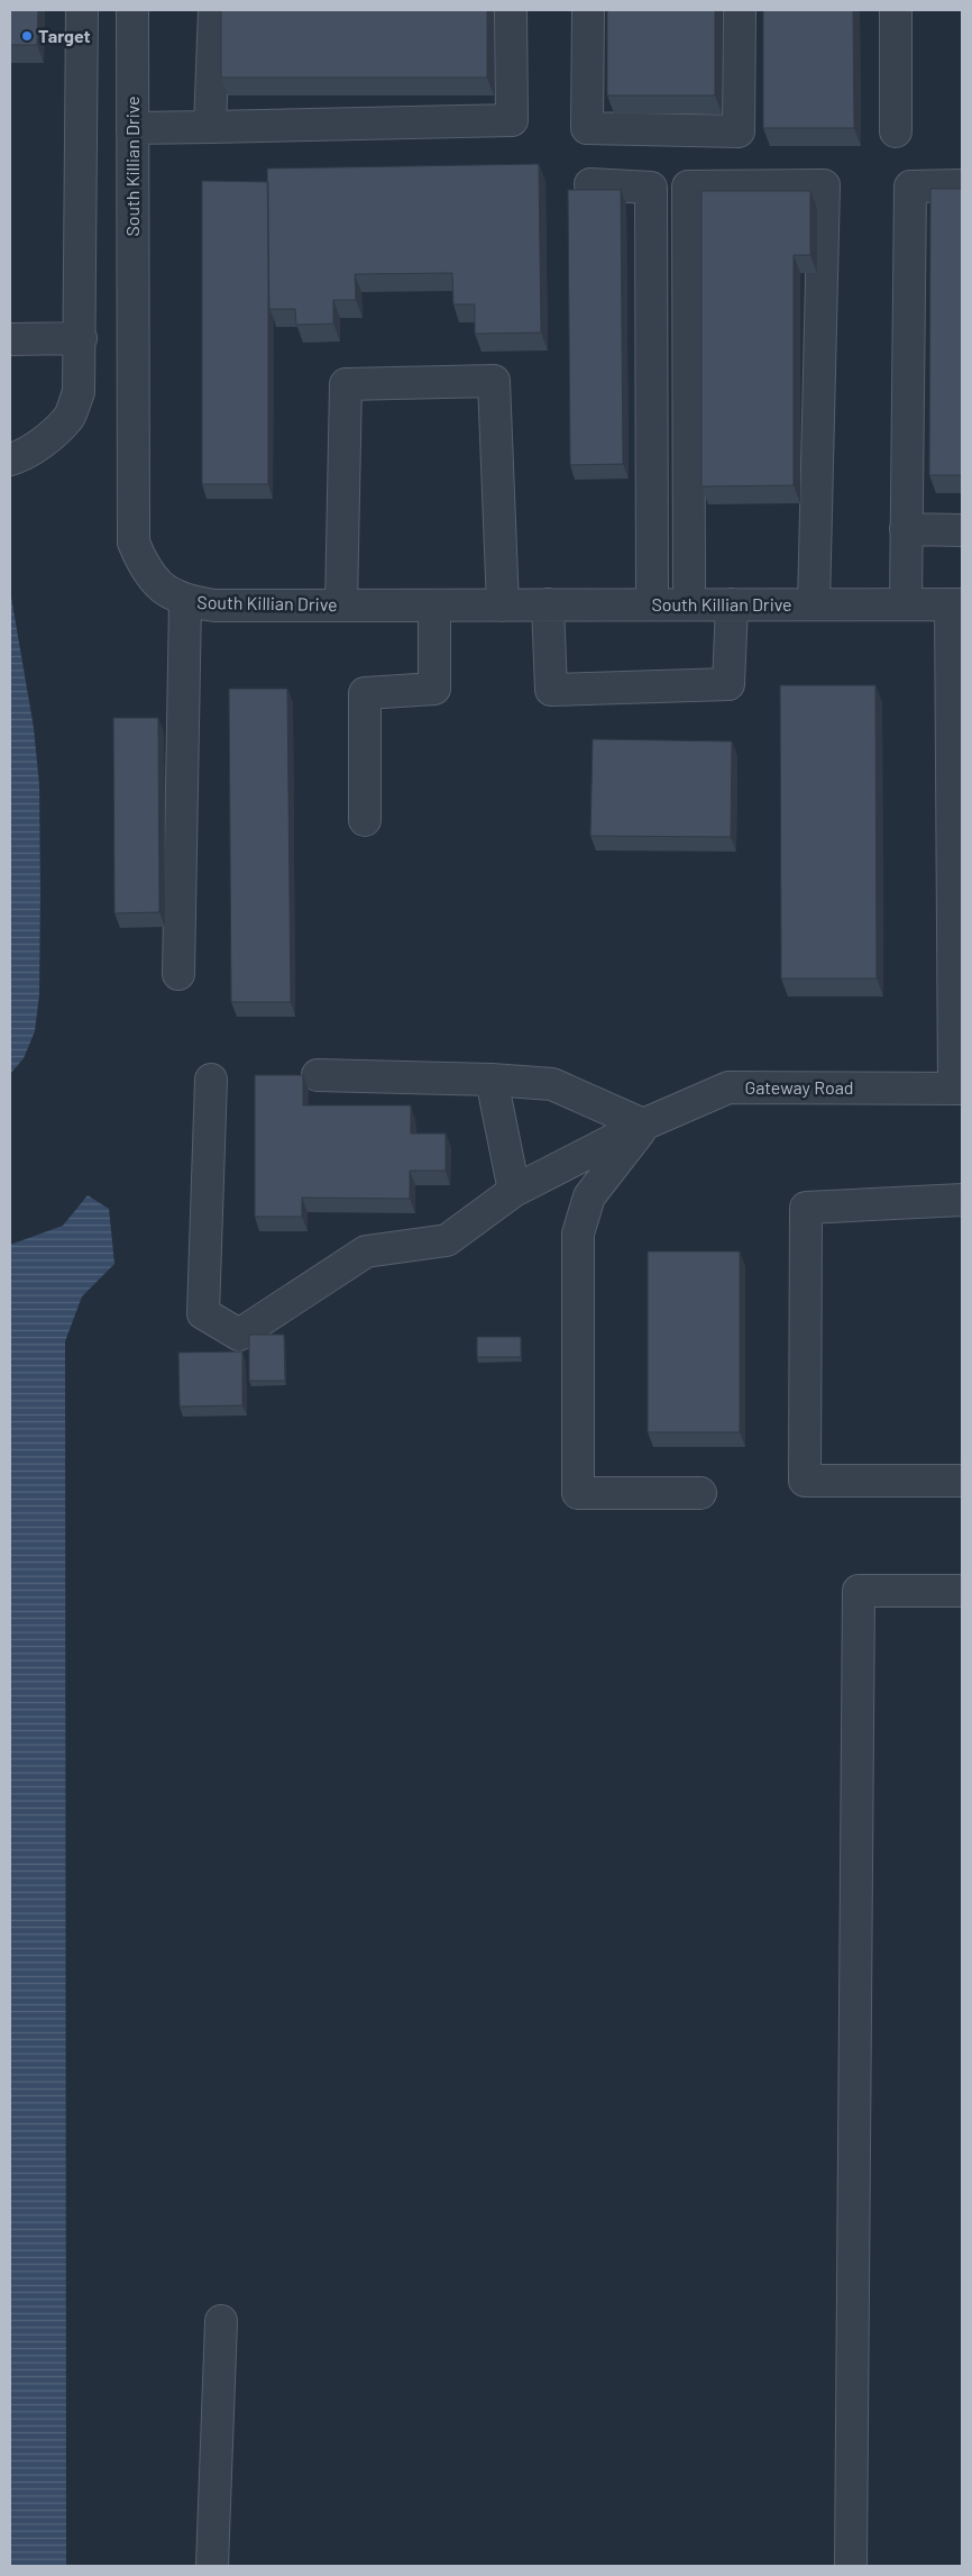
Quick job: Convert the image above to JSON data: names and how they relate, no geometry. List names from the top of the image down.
{
  "streets": {
    "street": ["South Killian Drive", "Gateway Road"]
  },
  "places": ["Target"]
}
